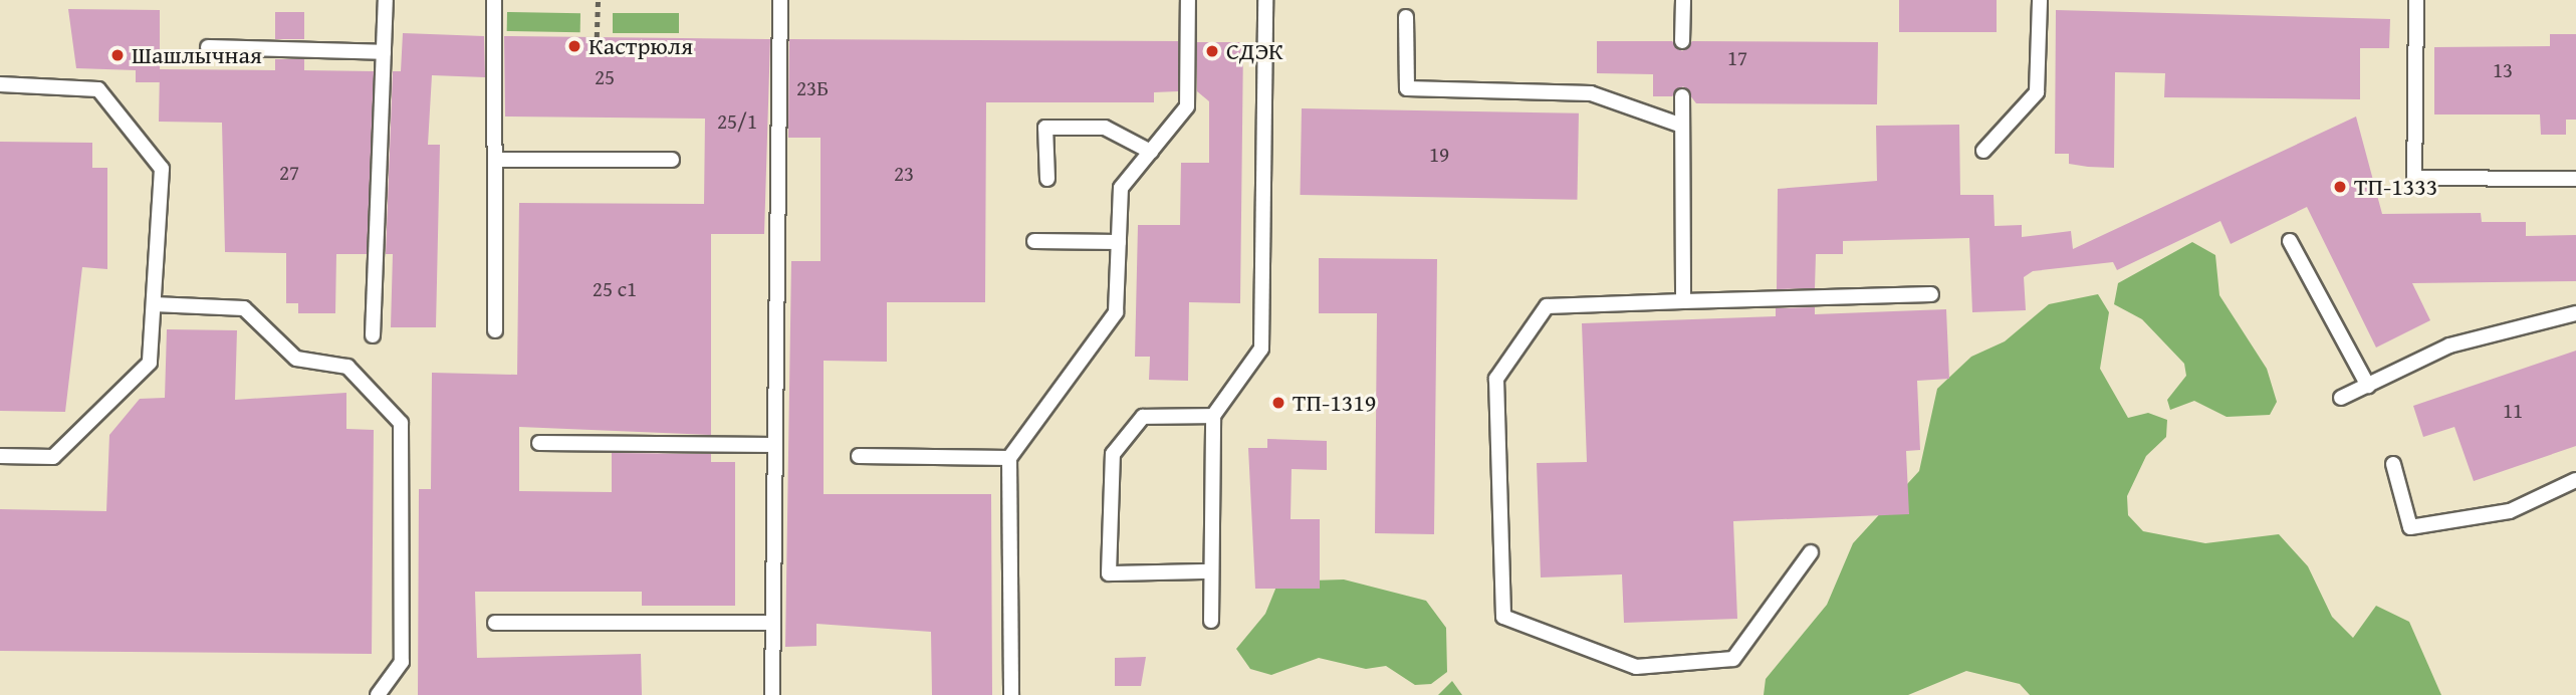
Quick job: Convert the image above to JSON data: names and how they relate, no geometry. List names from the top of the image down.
{
  "places": [
    "Кастрюля",
    "СДЭК",
    "Шашлычная",
    "ТП-1333",
    "ТП-1319"
  ],
  "house_numbers": [
    "17",
    "13",
    "25",
    "23Б",
    "25/1",
    "19",
    "27",
    "23",
    "25 с1",
    "11"
  ]
}
